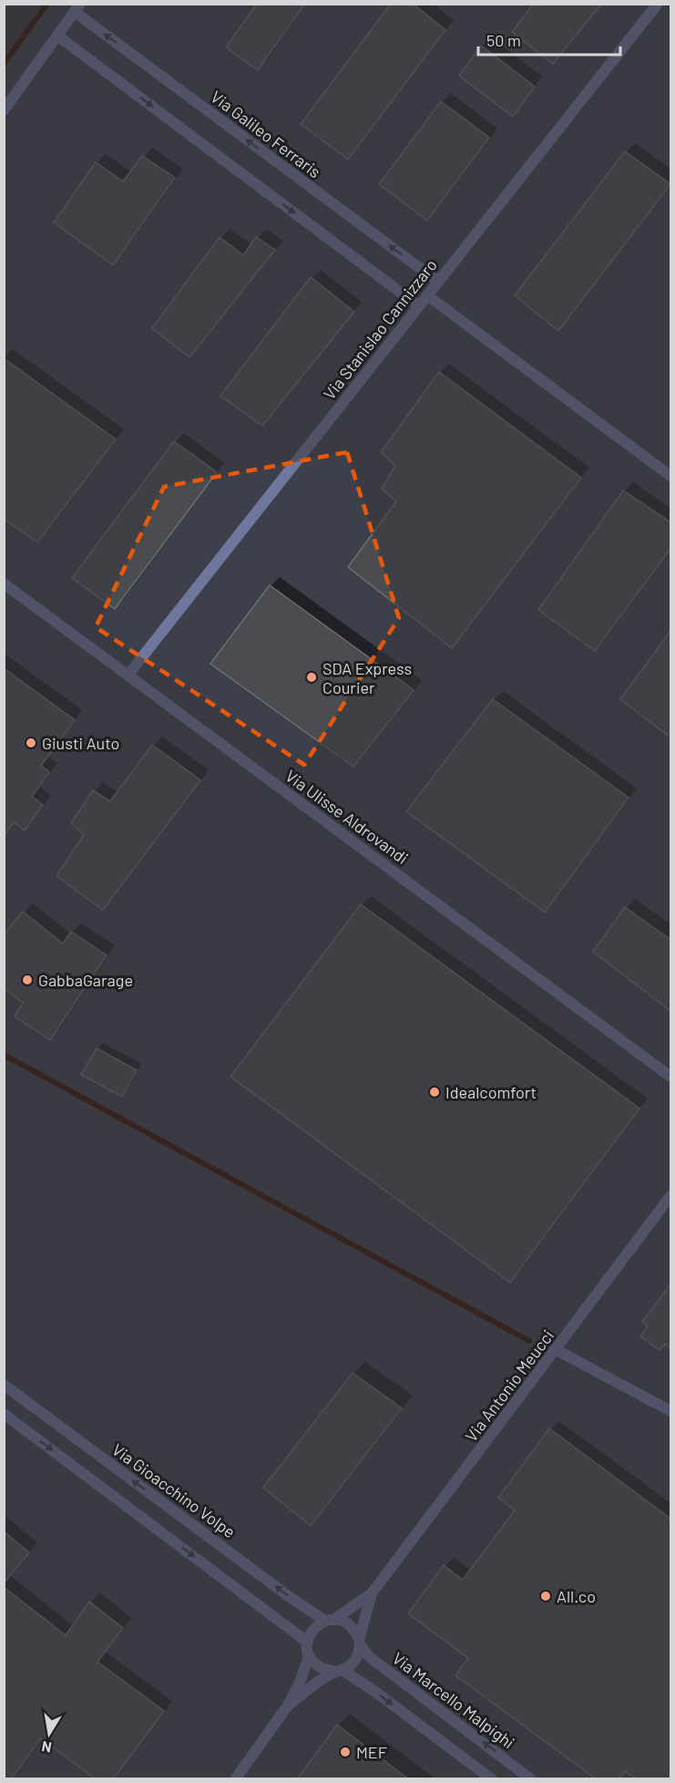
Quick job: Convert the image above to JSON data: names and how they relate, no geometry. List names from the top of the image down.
{
  "streets": {
    "street": [
      "Via Galileo Ferraris",
      "Via Stanislao Cannizzaro",
      "Via Ulisse Aldrovandi",
      "Via Antonio Meucci",
      "Via Gioacchino Volpe",
      "Via Marcello Malpighi"
    ]
  },
  "crossings": [
    ["Via Galileo Ferraris", "Via Stanislao Cannizzaro"],
    ["Via Stanislao Cannizzaro", "Via Ulisse Aldrovandi"],
    ["Via Antonio Meucci", "Via Gioacchino Volpe"],
    ["Via Antonio Meucci", "Via Marcello Malpighi"],
    ["Via Gioacchino Volpe", "Via Marcello Malpighi"]
  ],
  "places": [
    "SDA Express Courier",
    "Giusti Auto",
    "GabbaGarage",
    "Idealcomfort",
    "All.co",
    "MEF"
  ],
  "scale_bar": "50 m",
  "north": "bottom"
}
